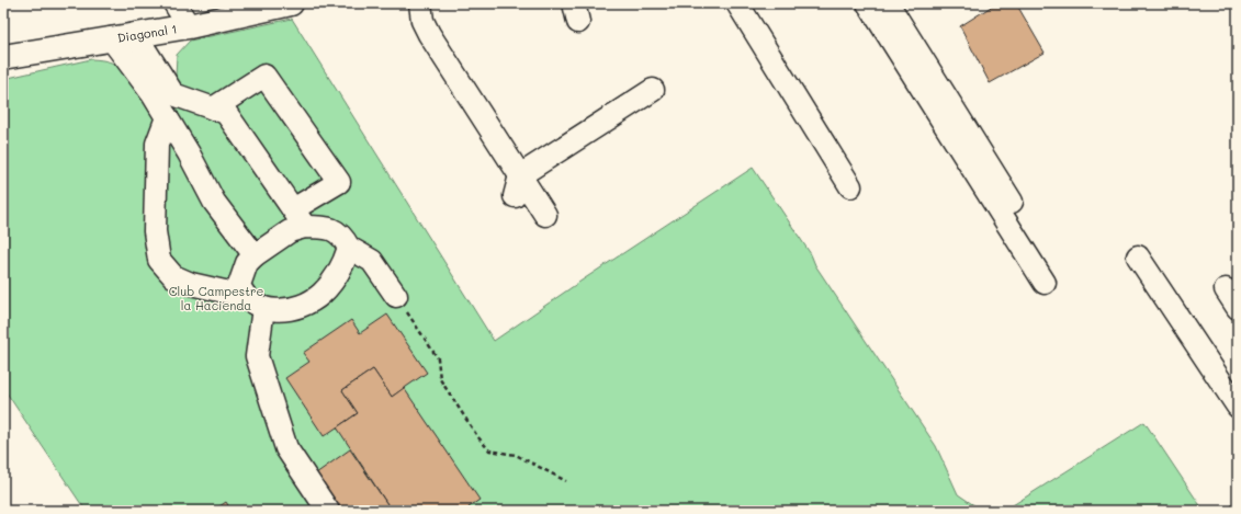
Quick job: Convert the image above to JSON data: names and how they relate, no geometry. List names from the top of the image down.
{
  "streets": {
    "main road": ["Diagonal 1"]
  },
  "parks": ["Club Campestre la Hacienda"]
}
